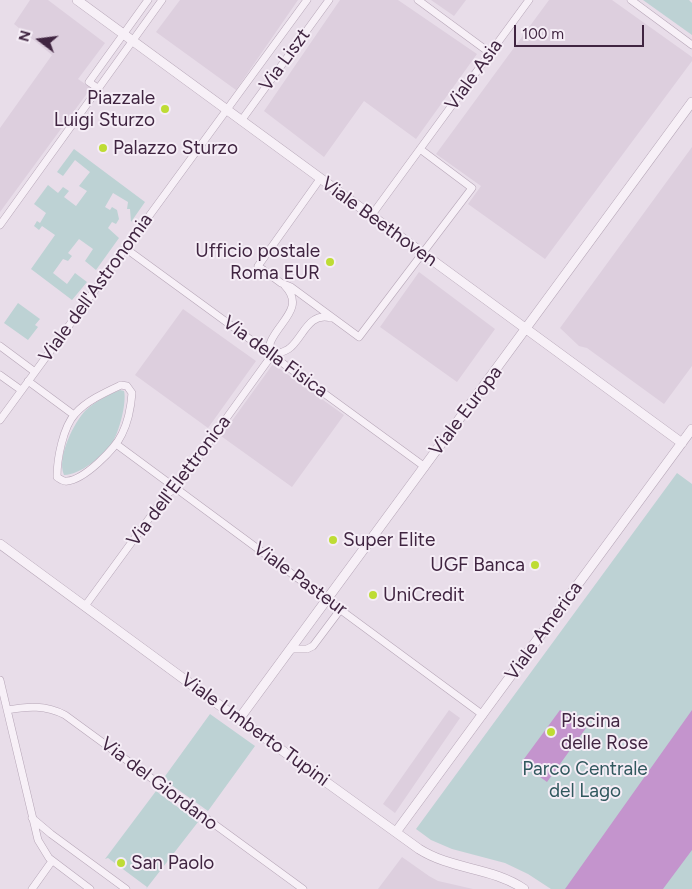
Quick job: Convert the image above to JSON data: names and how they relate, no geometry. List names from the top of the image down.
{
  "streets": {
    "street": [
      "Via Liszt",
      "Viale Asia",
      "Viale Beethoven",
      "Viale dell'Astronomia",
      "Via della Fisica",
      "Viale Europa",
      "Via dell'Elettronica",
      "Viale Pasteur",
      "Viale America",
      "Viale Umberto Tupini",
      "Via del Giordano"
    ]
  },
  "crossings": [
    ["Via Liszt", "Viale Beethoven"],
    ["Via Liszt", "Viale dell'Astronomia"],
    ["Viale Asia", "Viale Beethoven"],
    ["Viale Beethoven", "Viale dell'Astronomia"],
    ["Viale Beethoven", "Viale Europa"],
    ["Viale Beethoven", "Viale America"],
    ["Viale dell'Astronomia", "Via della Fisica"],
    ["Via della Fisica", "Viale Europa"],
    ["Via della Fisica", "Via dell'Elettronica"],
    ["Viale Europa", "Viale Pasteur"],
    ["Viale Europa", "Viale Umberto Tupini"],
    ["Via dell'Elettronica", "Viale Pasteur"],
    ["Via dell'Elettronica", "Viale Umberto Tupini"],
    ["Viale Pasteur", "Viale America"],
    ["Viale America", "Viale Umberto Tupini"]
  ],
  "parks": ["Parco Centrale del Lago"],
  "places": [
    "Piazzale Luigi Sturzo",
    "Palazzo Sturzo",
    "Ufficio postale Roma EUR",
    "Super Elite",
    "UGF Banca",
    "UniCredit",
    "Piscina delle Rose",
    "San Paolo"
  ],
  "scale_bar": "100 m",
  "north": "left"
}
